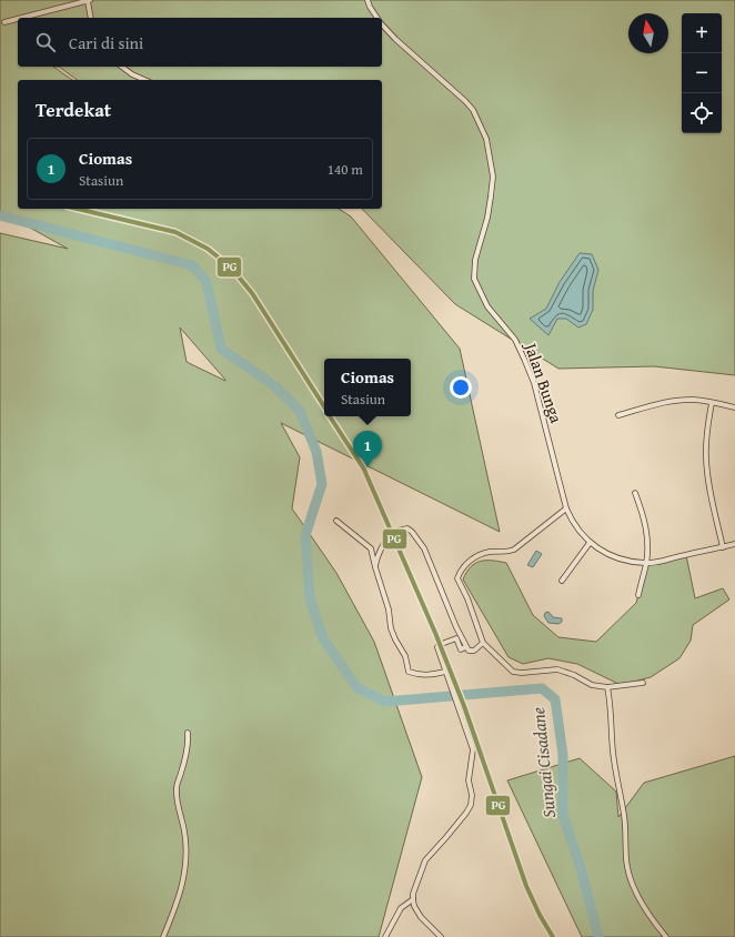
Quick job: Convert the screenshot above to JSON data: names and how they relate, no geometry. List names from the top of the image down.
{
  "streets": {
    "street": ["Jalan Bunga"]
  },
  "water": ["Sungai Cisadane"],
  "lines": ["transit line PG"],
  "north": "top",
  "page": {
    "map_buttons": ["+", "−"],
    "search": "Cari di sini",
    "heading": "Terdekat",
    "list": [
      {
        "mark": "1",
        "name": "Ciomas",
        "note": "Stasiun",
        "value": "140 m"
      }
    ],
    "popup": ["Ciomas", "Stasiun"],
    "pins": "1"
  }
}
